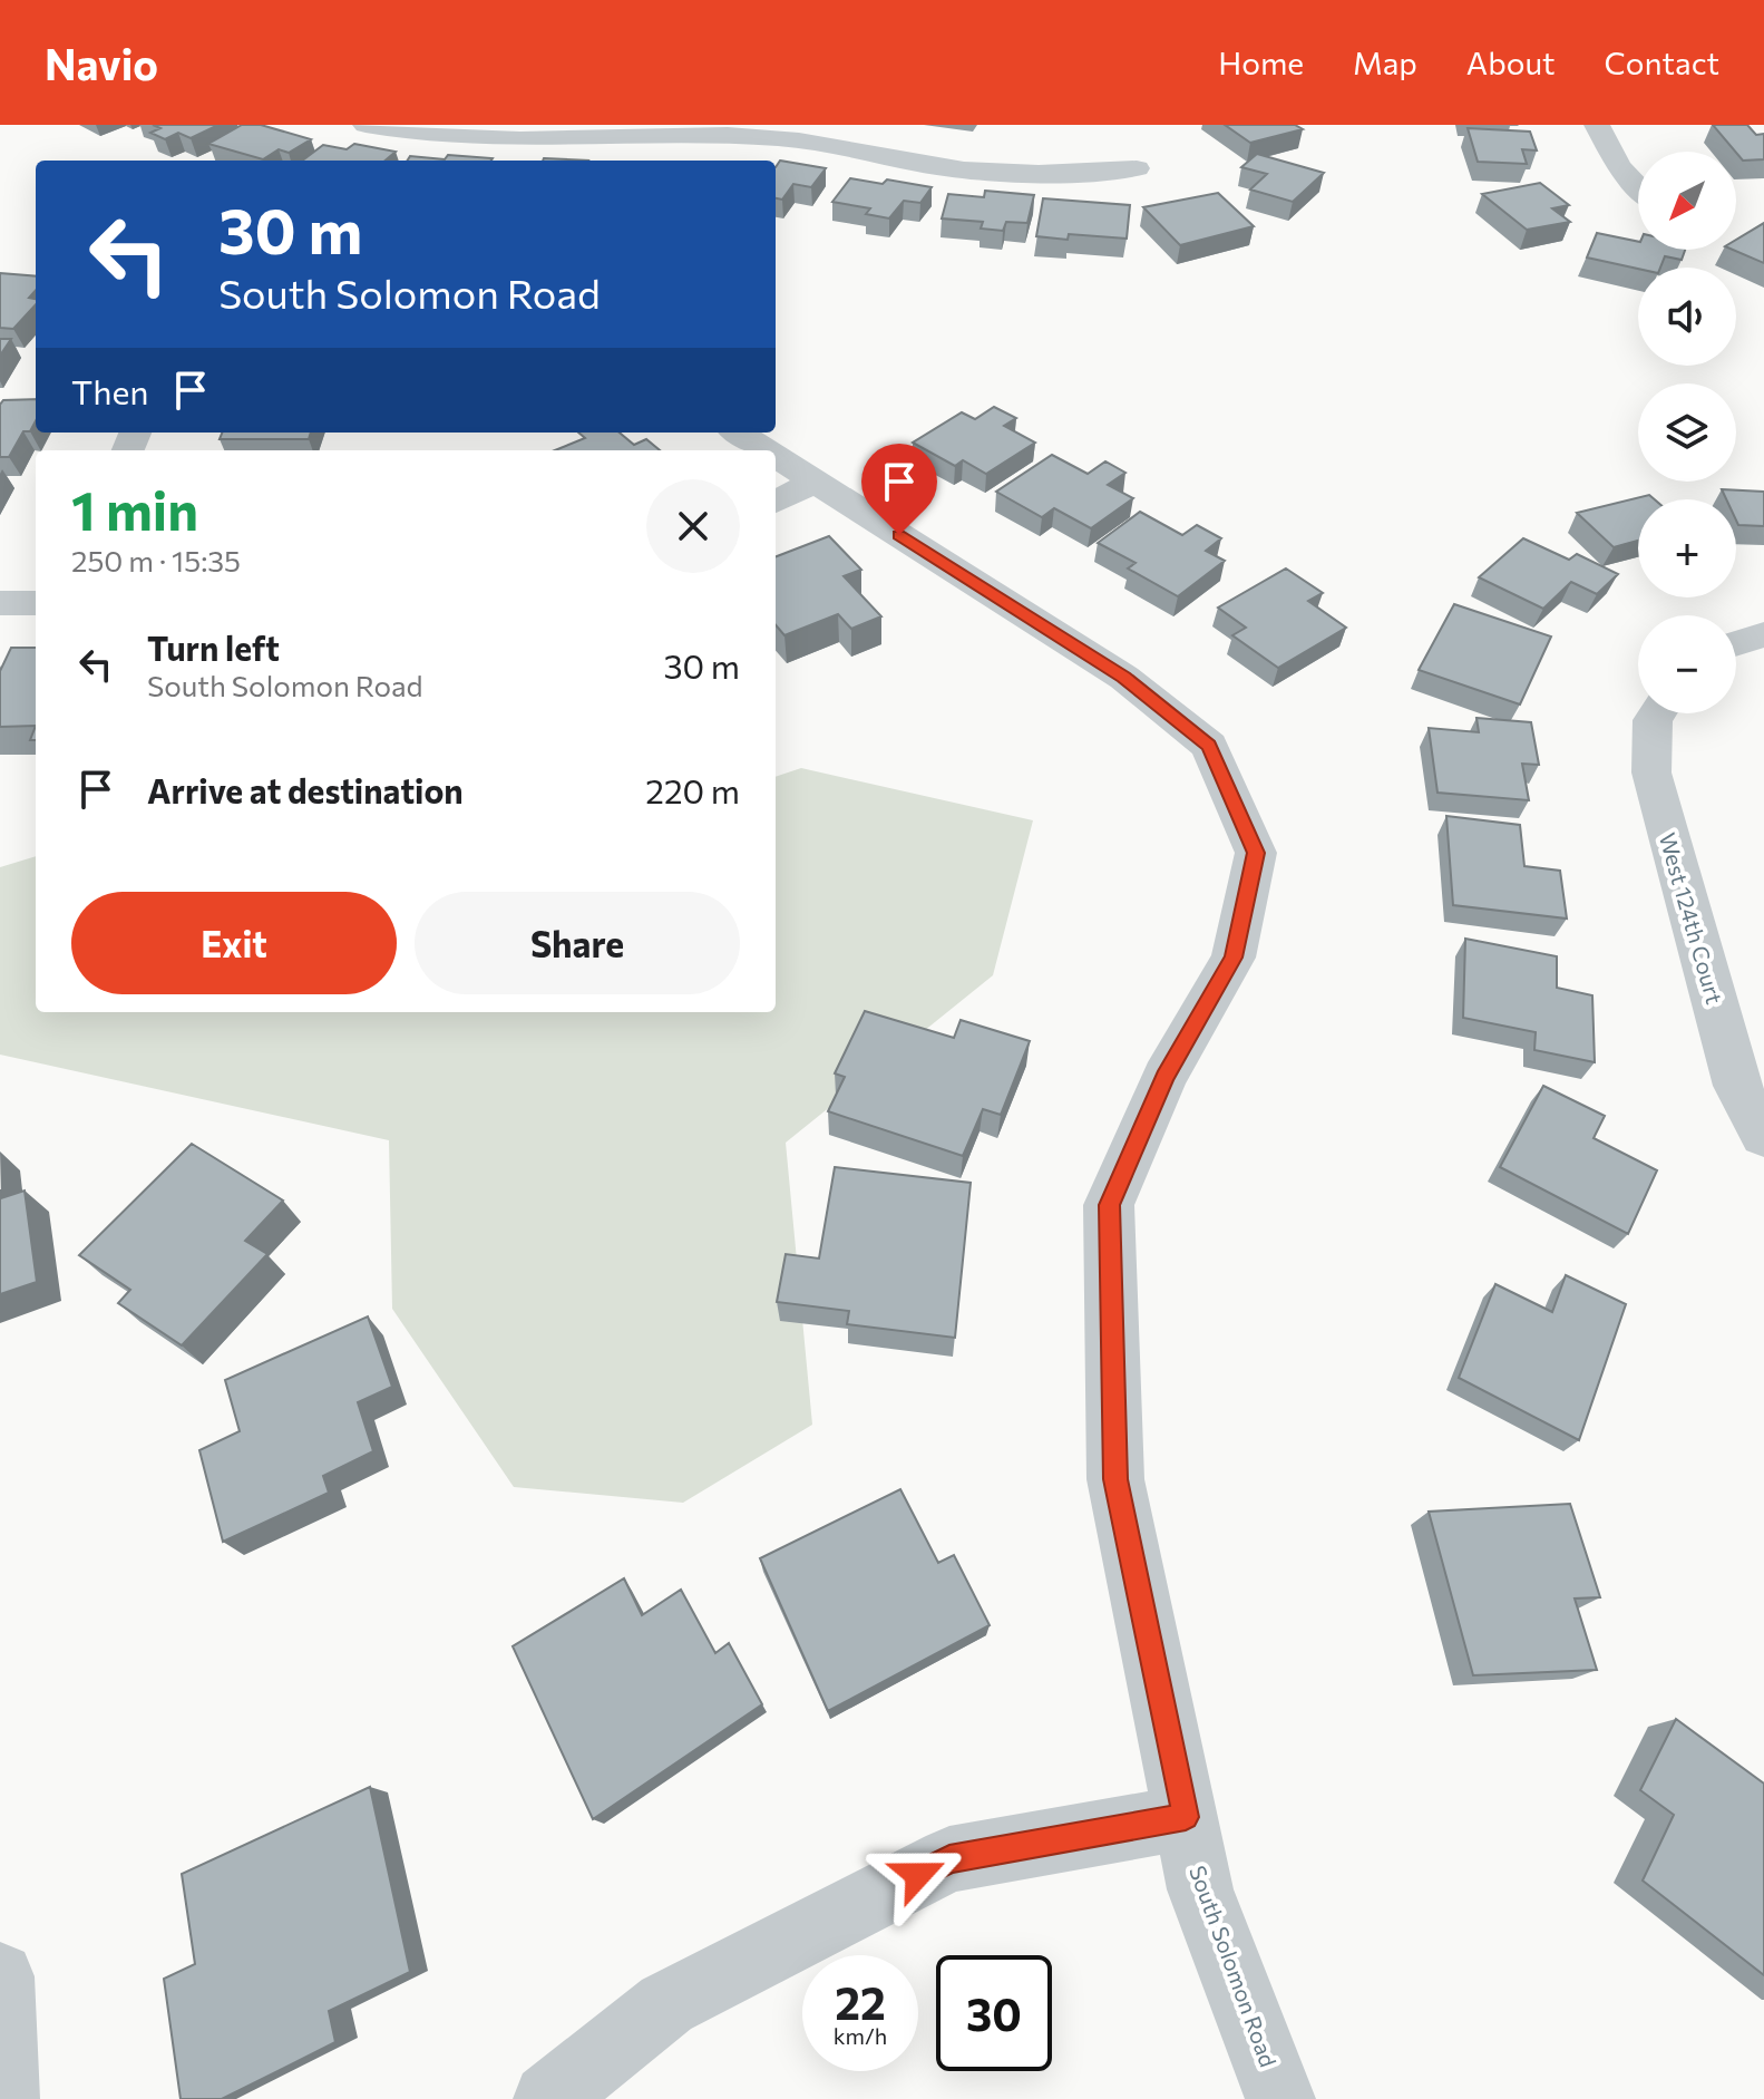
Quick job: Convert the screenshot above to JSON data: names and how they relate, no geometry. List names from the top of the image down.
{
  "streets": {
    "street": ["West 124th Court", "South Solomon Road"]
  },
  "north": "bottom left",
  "page": {
    "header": "Navio",
    "nav": [
      "Home",
      "Map",
      "About",
      "Contact"
    ],
    "map_buttons": ["+", "−"],
    "turn": ["30 m", "South Solomon Road"],
    "then": "Then",
    "heading": ["1 min", "250 m · 15:35"],
    "list": [
      {
        "name": "Turn left",
        "note": "South Solomon Road",
        "value": "30 m"
      },
      {
        "name": "Arrive at destination",
        "value": "220 m"
      }
    ],
    "buttons": ["Exit", "Share"],
    "speed": "22 km/h",
    "limit": "30"
  }
}
